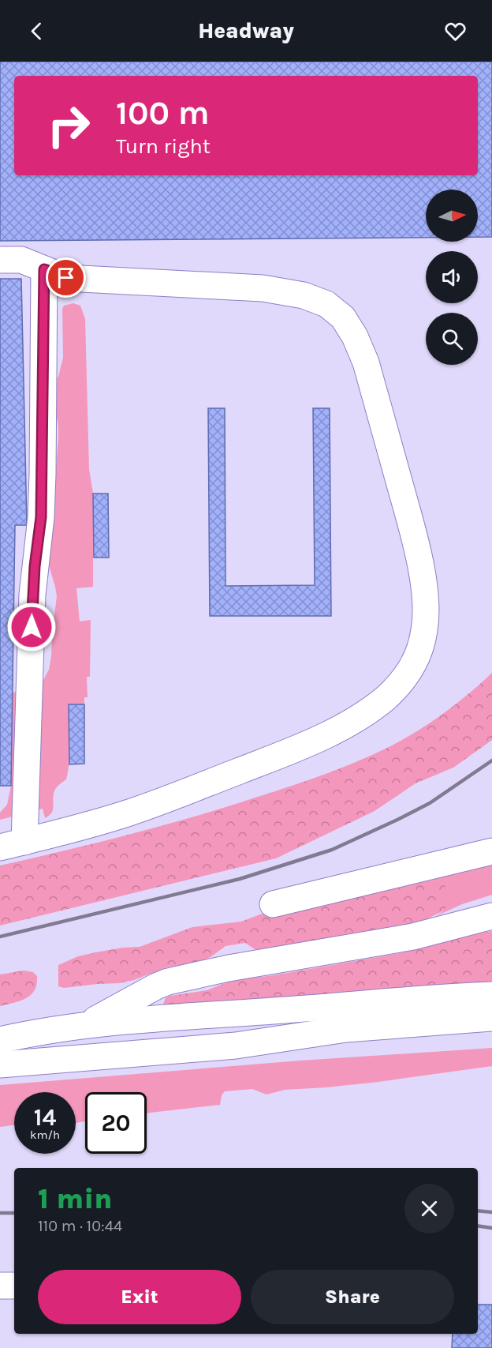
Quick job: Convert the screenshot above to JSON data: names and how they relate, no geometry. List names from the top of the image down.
{
  "north": "right",
  "page": {
    "header": "Headway",
    "turn": ["100 m", "Turn right"],
    "speed": "14 km/h",
    "limit": "20",
    "heading": ["1 min", "110 m · 10:44"],
    "buttons": ["Exit", "Share"]
  }
}
